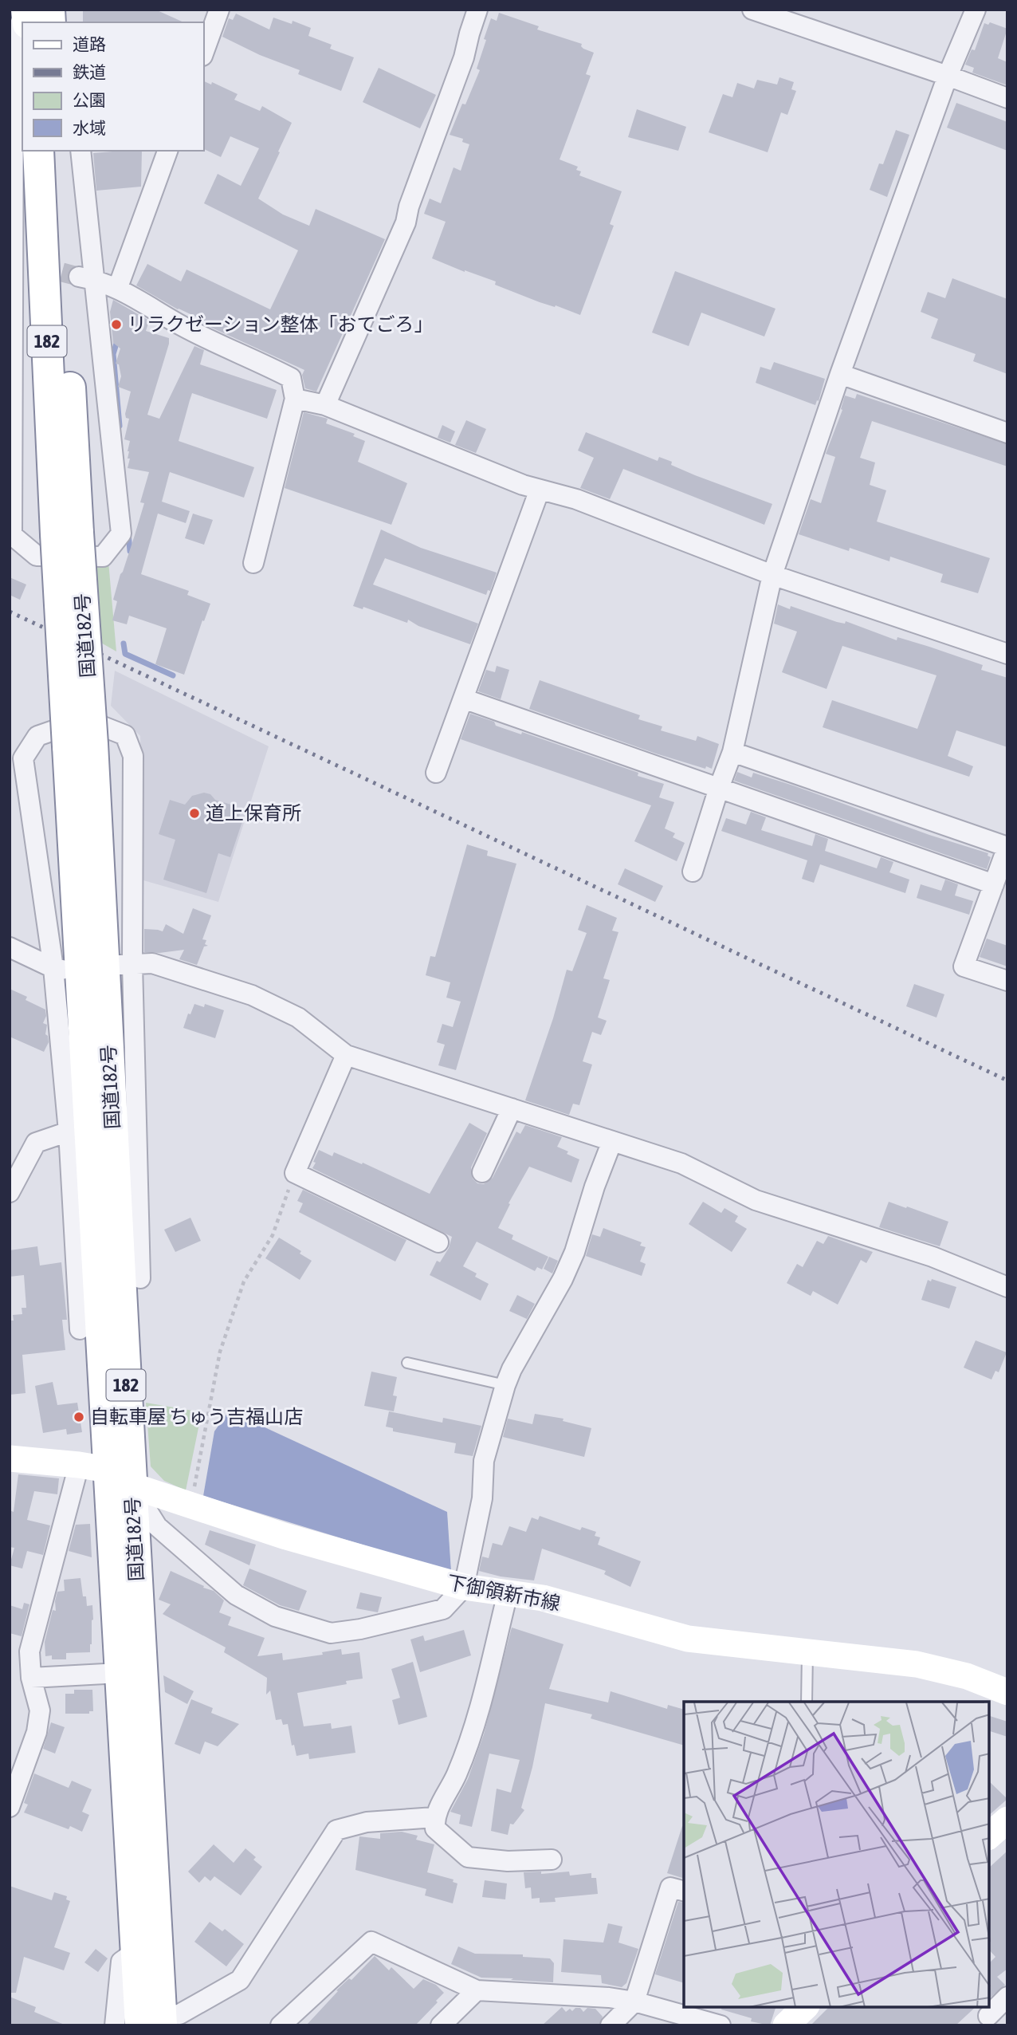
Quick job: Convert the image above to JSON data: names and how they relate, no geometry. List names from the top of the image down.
{
  "streets": {
    "highway": ["182", "国道182号"],
    "main road": ["下御領新市線"]
  },
  "crossings": [
    ["国道182号", "下御領新市線"]
  ],
  "places": ["リラクゼーション整体「おてごろ」", "道上保育所", "自転車屋 ちゅう吉福山店"],
  "legend": [
    "道路",
    "鉄道",
    "公園",
    "水域"
  ]
}
